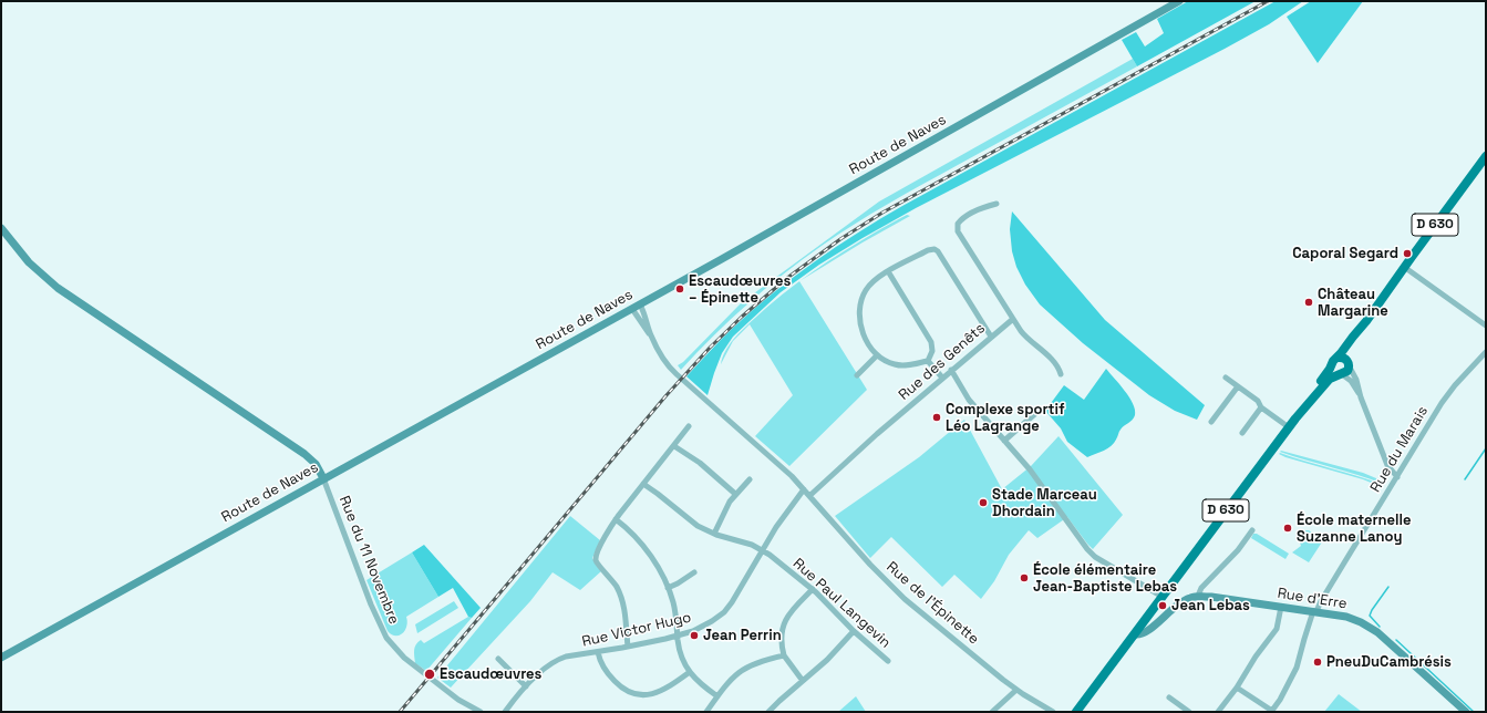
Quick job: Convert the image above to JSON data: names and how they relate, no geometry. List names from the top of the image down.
{
  "streets": {
    "main road": ["Route de Naves", "D 630", "Rue d'Erre"],
    "street": [
      "Rue des Genêts",
      "Rue du Marais",
      "Rue du 11 Novembre",
      "Rue Paul Langevin",
      "Rue de l'Épinette",
      "Rue Victor Hugo"
    ]
  },
  "crossings": [
    ["Route de Naves", "Rue du 11 Novembre"],
    ["Route de Naves", "Rue de l'Épinette"],
    ["Rue des Genêts", "Rue de l'Épinette"],
    ["Rue du Marais", "Rue d'Erre"],
    ["Rue Paul Langevin", "Rue Victor Hugo"],
    ["Rue de l'Épinette", "Rue Victor Hugo"]
  ],
  "places": [
    "Caporal Segard",
    "Escaudœuvres – Épinette",
    "Château Margarine",
    "Complexe sportif Léo Lagrange",
    "Stade Marceau Dhordain",
    "École maternelle Suzanne Lanoy",
    "École élémentaire Jean-Baptiste Lebas",
    "Jean Lebas",
    "Jean Perrin",
    "PneuDuCambrésis",
    "Escaudœuvres"
  ]
}
